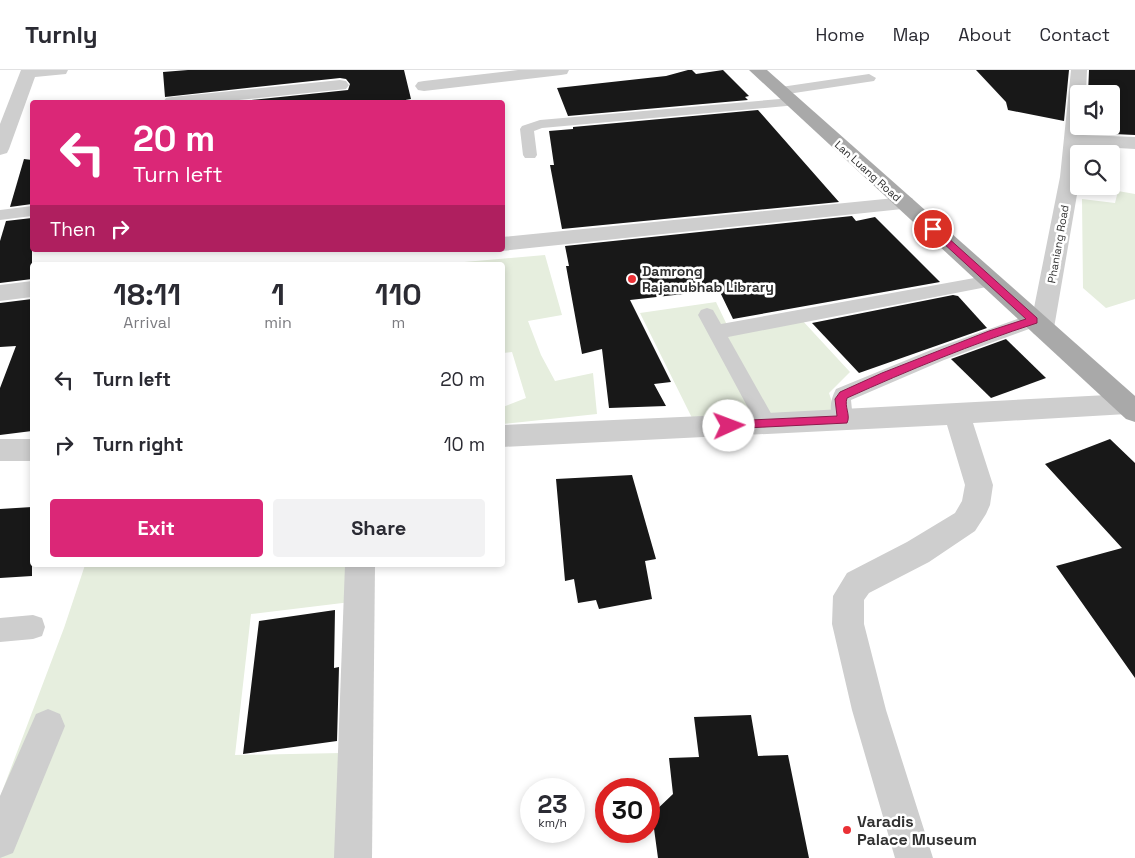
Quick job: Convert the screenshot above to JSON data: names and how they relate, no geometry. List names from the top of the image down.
{
  "streets": {
    "main road": ["Lan Luang Road"],
    "street": ["Phaniang Road"]
  },
  "crossings": [
    ["Lan Luang Road", "Phaniang Road"]
  ],
  "places": ["Damrong Rajanubhab Library", "Varadis Palace Museum"],
  "page": {
    "header": "Turnly",
    "nav": [
      "Home",
      "Map",
      "About",
      "Contact"
    ],
    "turn": ["20 m", "Turn left"],
    "then": "Then",
    "eta": [
      "18:11",
      "Arrival",
      "1",
      "min",
      "110",
      "m"
    ],
    "list": [
      {
        "name": "Turn left",
        "value": "20 m"
      },
      {
        "name": "Turn right",
        "value": "10 m"
      }
    ],
    "buttons": ["Exit", "Share"],
    "speed": "23 km/h",
    "limit": "30"
  }
}
